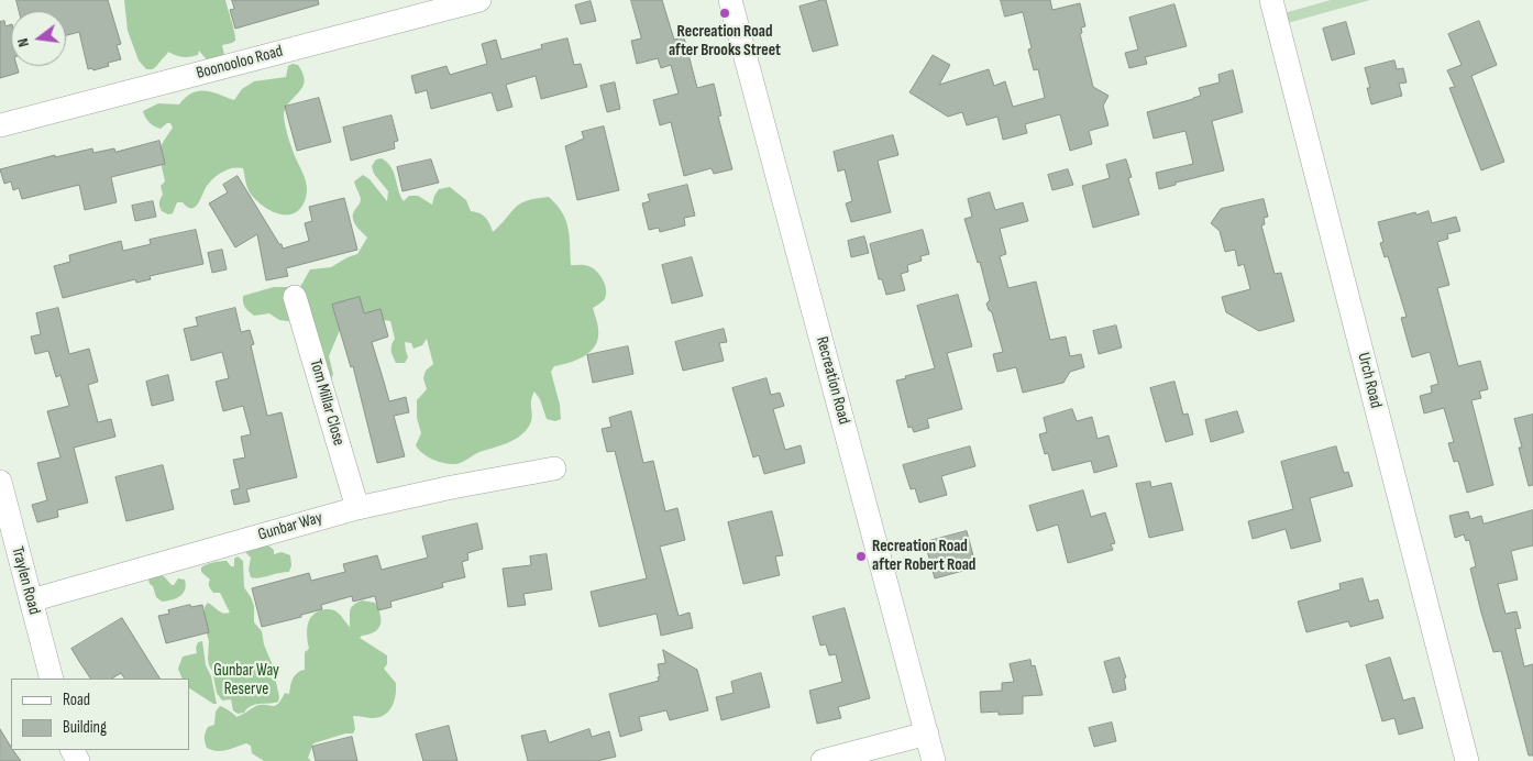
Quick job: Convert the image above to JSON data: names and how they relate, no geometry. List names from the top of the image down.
{
  "streets": {
    "street": [
      "Boonooloo Road",
      "Recreation Road",
      "Urch Road",
      "Tom Millar Close",
      "Gunbar Way",
      "Traylen Road"
    ]
  },
  "crossings": [
    ["Tom Millar Close", "Gunbar Way"],
    ["Gunbar Way", "Traylen Road"]
  ],
  "parks": ["Gunbar Way Reserve"],
  "places": ["Recreation Road after Brooks Street", "Recreation Road after Robert Road"],
  "legend": ["Road", "Building"],
  "north": "left"
}
